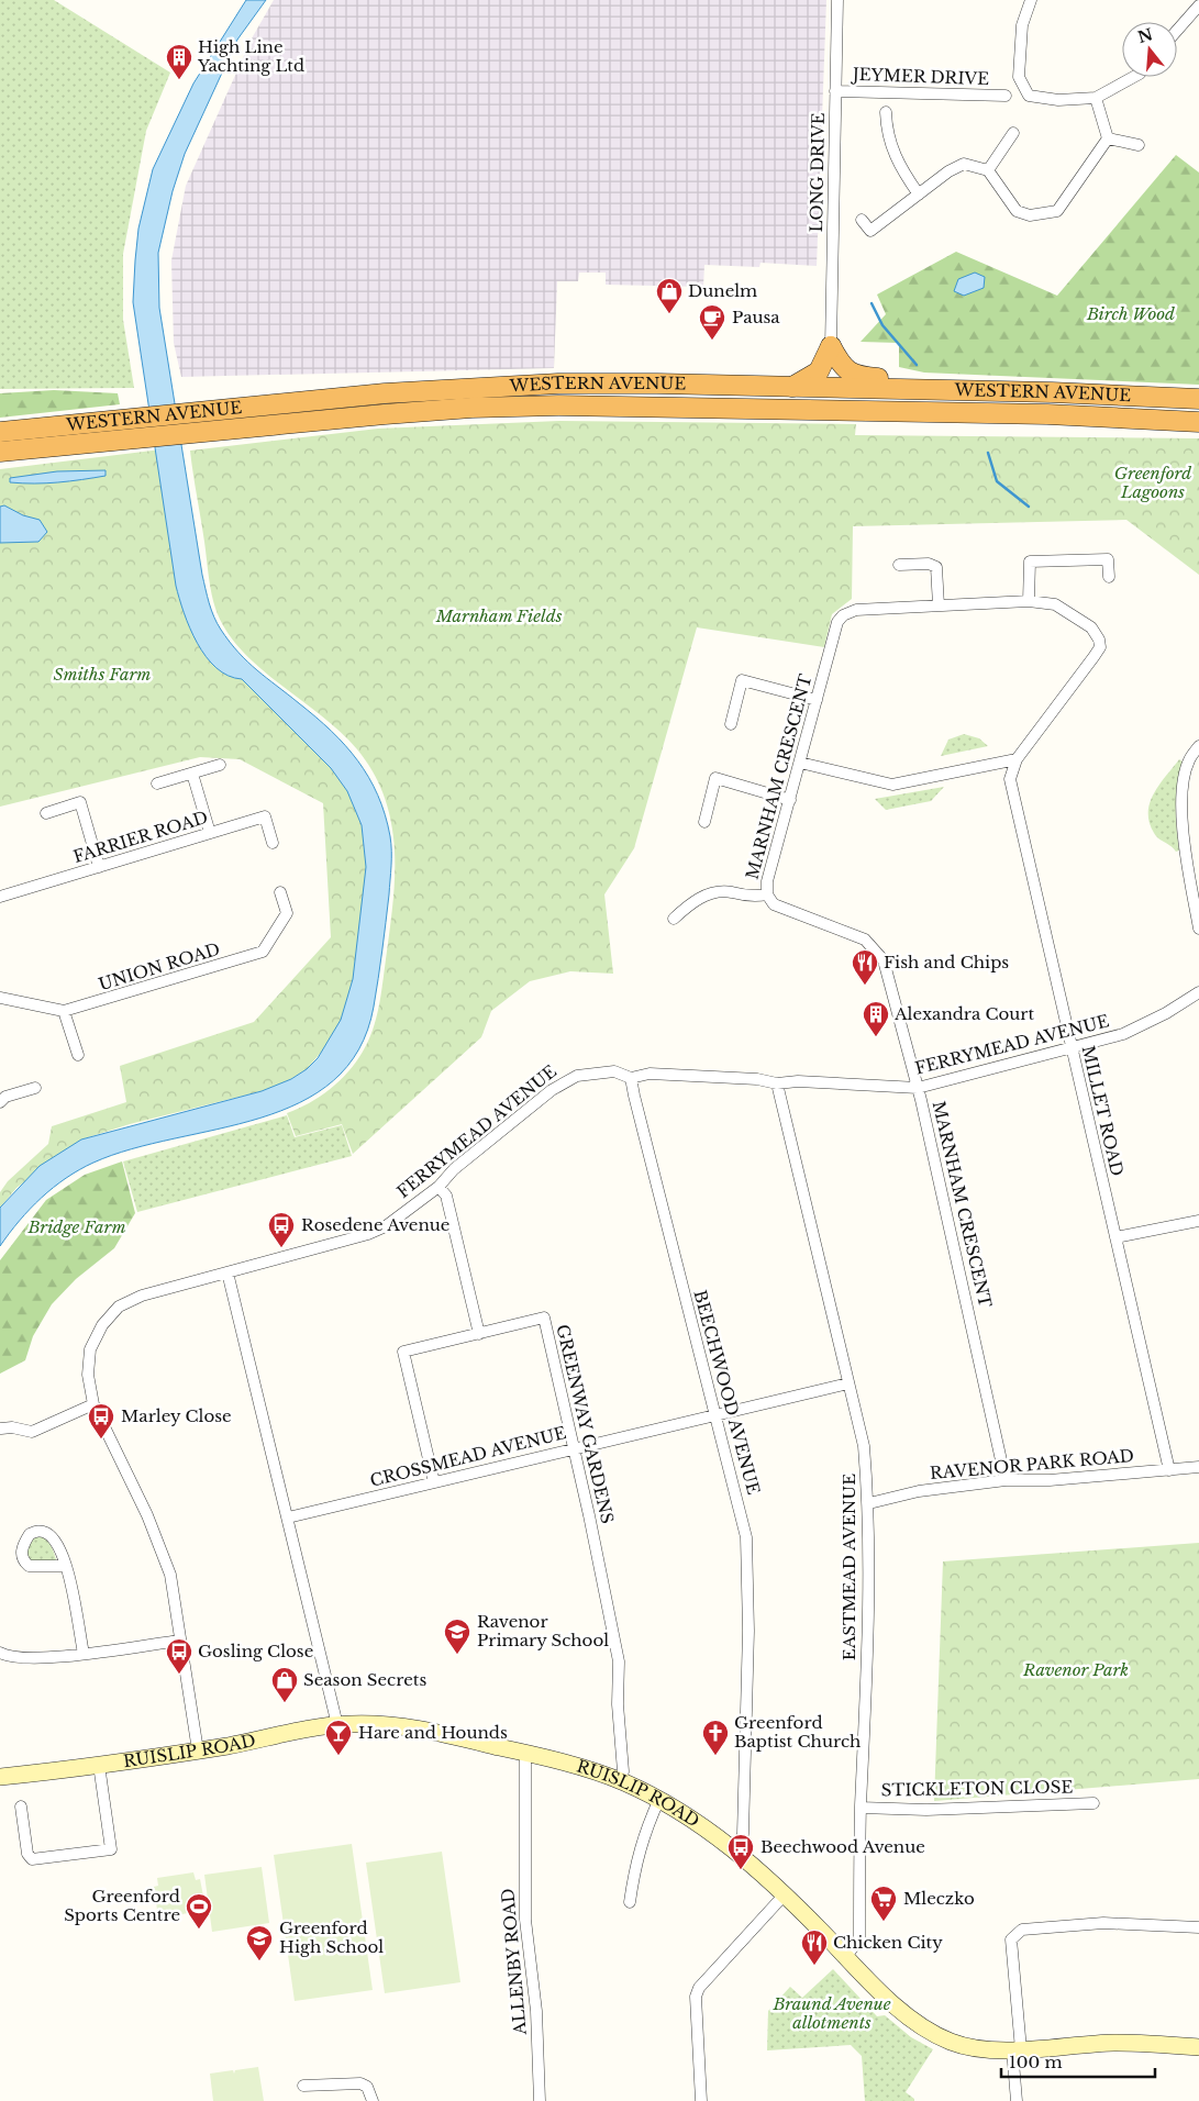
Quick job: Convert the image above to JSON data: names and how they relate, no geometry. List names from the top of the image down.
{
  "streets": {
    "highway": ["WESTERN AVENUE"],
    "main road": ["RUISLIP ROAD"],
    "street": [
      "JEYMER DRIVE",
      "LONG DRIVE",
      "MARNHAM CRESCENT",
      "FARRIER ROAD",
      "UNION ROAD",
      "FERRYMEAD AVENUE",
      "MILLET ROAD",
      "BEECHWOOD AVENUE",
      "GREENWAY GARDENS",
      "CROSSMEAD AVENUE",
      "RAVENOR PARK ROAD",
      "EASTMEAD AVENUE",
      "STICKLETON CLOSE",
      "ALLENBY ROAD"
    ]
  },
  "crossings": [
    ["JEYMER DRIVE", "LONG DRIVE"],
    ["MARNHAM CRESCENT", "FERRYMEAD AVENUE"],
    ["MARNHAM CRESCENT", "MILLET ROAD"],
    ["MARNHAM CRESCENT", "RAVENOR PARK ROAD"],
    ["FERRYMEAD AVENUE", "MILLET ROAD"],
    ["FERRYMEAD AVENUE", "BEECHWOOD AVENUE"],
    ["FERRYMEAD AVENUE", "EASTMEAD AVENUE"],
    ["FERRYMEAD AVENUE", "RUISLIP ROAD"],
    ["MILLET ROAD", "RAVENOR PARK ROAD"],
    ["BEECHWOOD AVENUE", "CROSSMEAD AVENUE"],
    ["BEECHWOOD AVENUE", "RUISLIP ROAD"],
    ["GREENWAY GARDENS", "CROSSMEAD AVENUE"],
    ["GREENWAY GARDENS", "RUISLIP ROAD"],
    ["CROSSMEAD AVENUE", "EASTMEAD AVENUE"],
    ["RAVENOR PARK ROAD", "EASTMEAD AVENUE"],
    ["EASTMEAD AVENUE", "RUISLIP ROAD"],
    ["EASTMEAD AVENUE", "STICKLETON CLOSE"],
    ["RUISLIP ROAD", "ALLENBY ROAD"]
  ],
  "parks": [
    "Birch Wood",
    "Greenford Lagoons",
    "Marnham Fields",
    "Smiths Farm",
    "Bridge Farm",
    "Ravenor Park",
    "Braund Avenue allotments"
  ],
  "places": {
    "building": ["High Line Yachting Ltd", "Alexandra Court"],
    "shop": ["Dunelm", "Season Secrets"],
    "cafe": ["Pausa"],
    "restaurant": ["Fish and Chips", "Chicken City"],
    "bus stop": [
      "Rosedene Avenue",
      "Marley Close",
      "Gosling Close",
      "Beechwood Avenue"
    ],
    "school or university": ["Ravenor Primary School", "Greenford High School"],
    "bar": ["Hare and Hounds"],
    "church": ["Greenford Baptist Church"],
    "supermarket": ["Mleczko"],
    "sports": ["Greenford Sports Centre"]
  },
  "scale_bar": "100 m",
  "north": "top"
}
